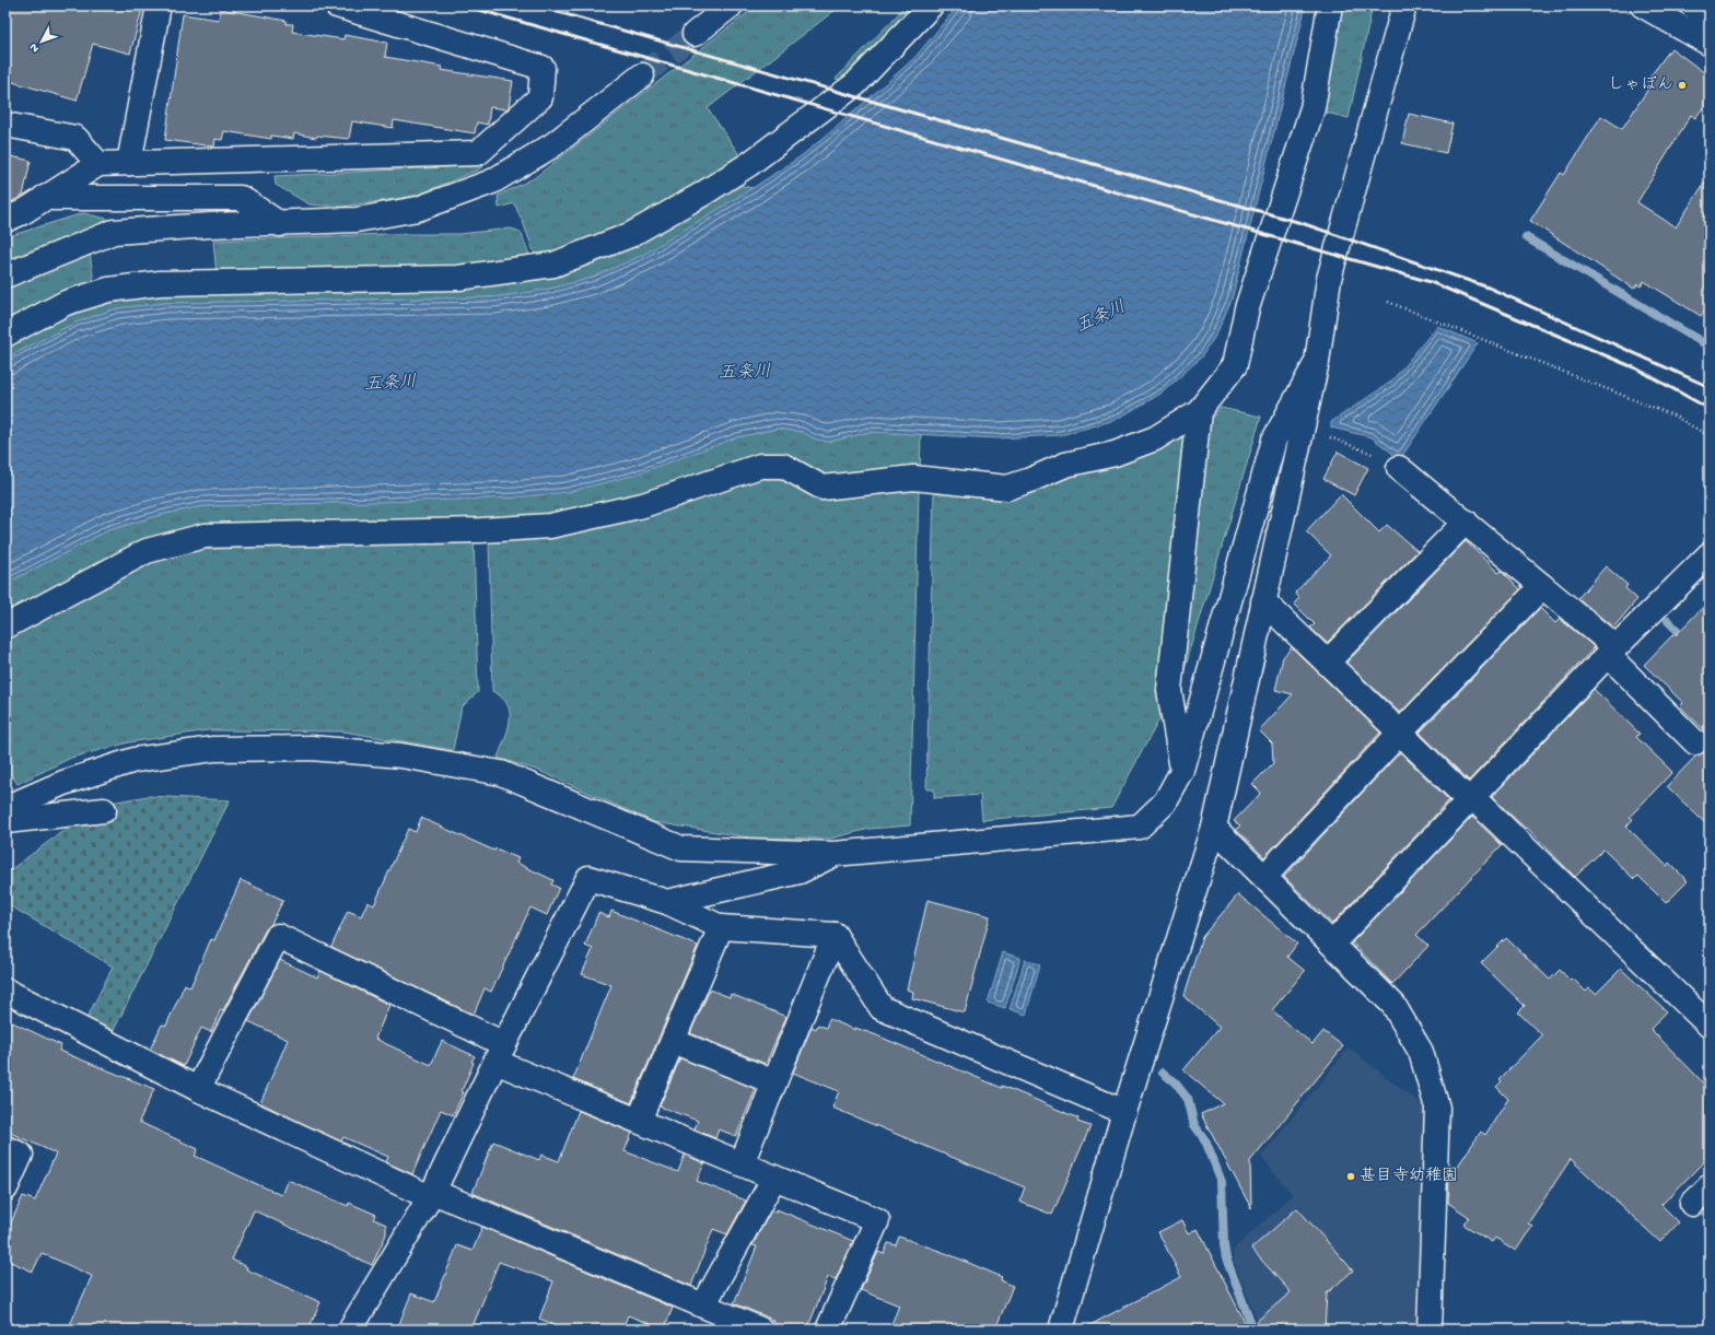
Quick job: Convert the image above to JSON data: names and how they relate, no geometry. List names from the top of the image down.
{
  "water": ["五条川"],
  "places": ["しゃぼん", "甚目寺幼稚園"],
  "north": "bottom left"
}
